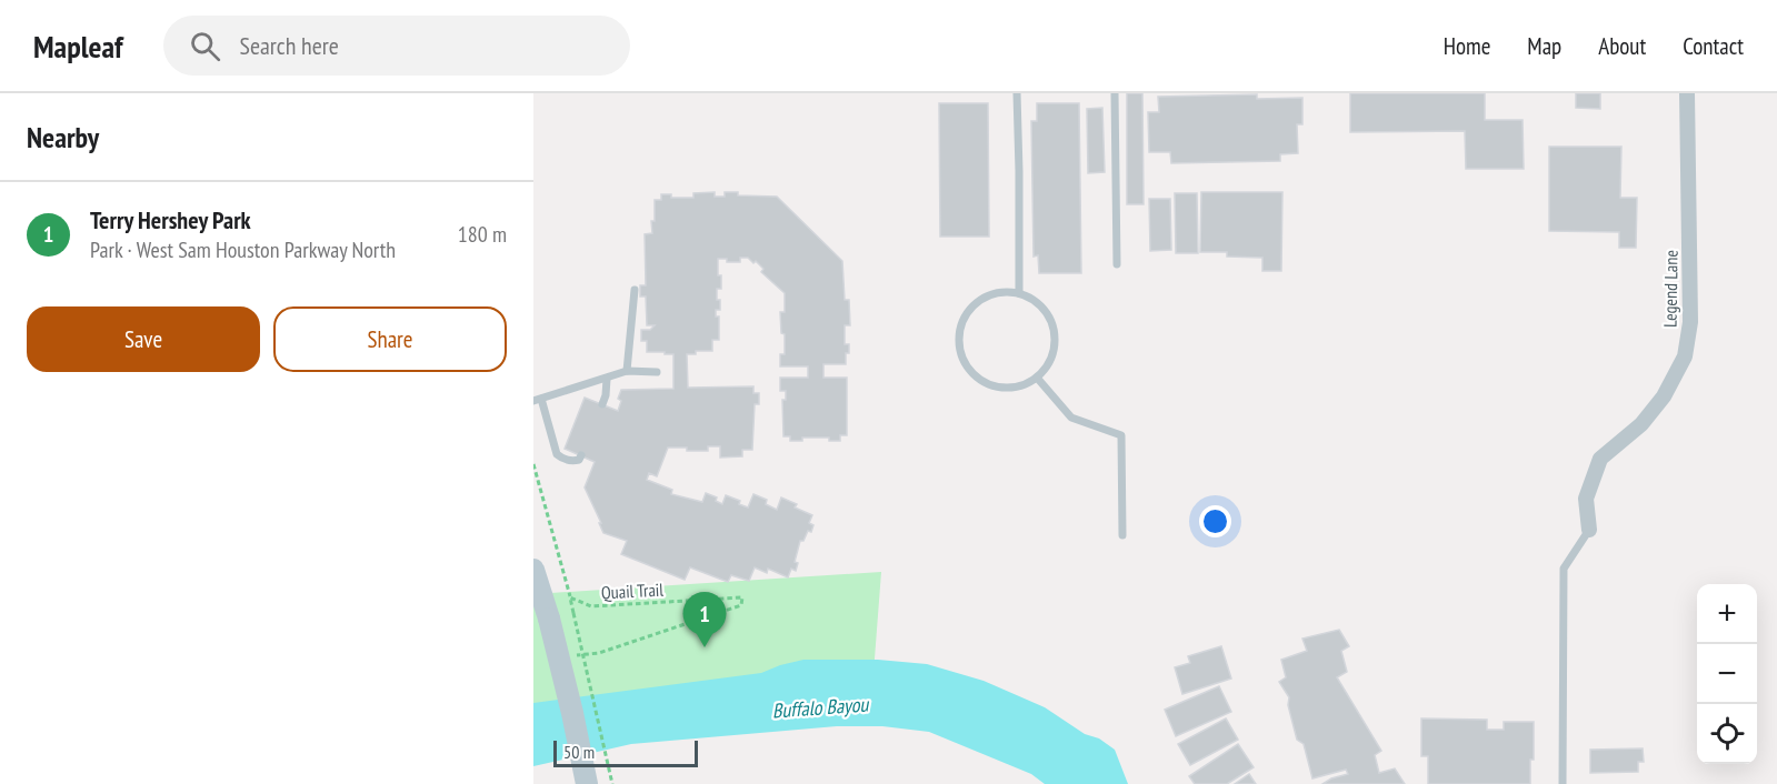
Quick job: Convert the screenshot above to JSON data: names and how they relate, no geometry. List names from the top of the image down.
{
  "streets": {
    "street": ["Legend Lane"],
    "path": ["Quail Trail"]
  },
  "water": ["Buffalo Bayou"],
  "scale_bar": "50 m",
  "page": {
    "header": "Mapleaf",
    "search": "Search here",
    "nav": [
      "Home",
      "Map",
      "About",
      "Contact"
    ],
    "heading": "Nearby",
    "list": [
      {
        "mark": "1",
        "name": "Terry Hershey Park",
        "note": "Park · West Sam Houston Parkway North",
        "value": "180 m"
      }
    ],
    "buttons": ["Save", "Share"],
    "map_buttons": ["+", "−"],
    "pins": "1",
    "scale": "50 m"
  }
}
